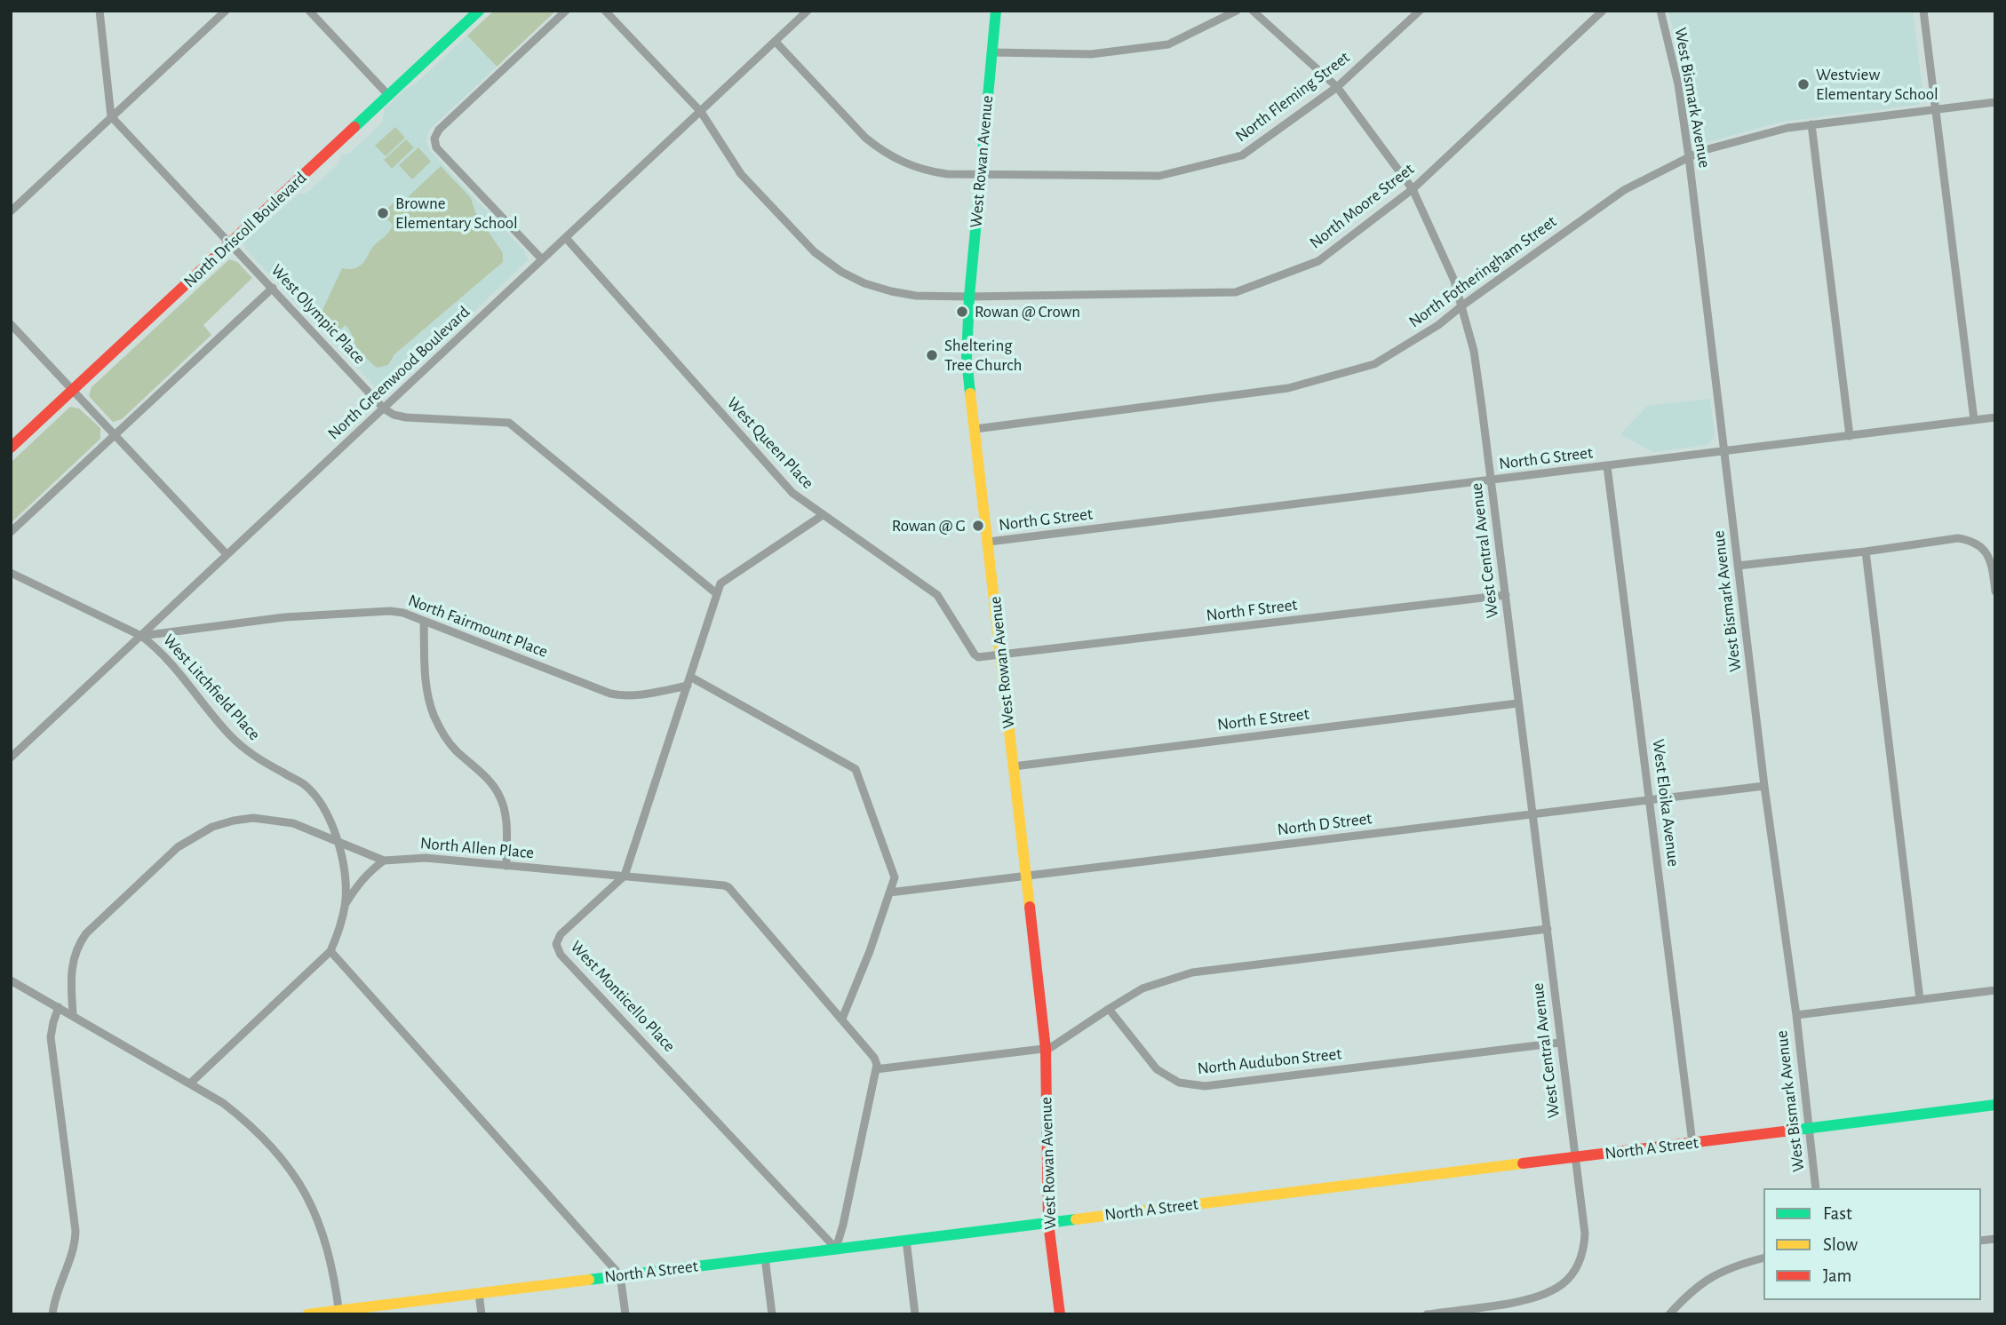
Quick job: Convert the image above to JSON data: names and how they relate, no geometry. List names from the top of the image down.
{
  "streets": {
    "street": [
      "North Fleming Street",
      "West Bismark Avenue",
      "West Rowan Avenue",
      "North Moore Street",
      "North Driscoll Boulevard",
      "North Fotheringham Street",
      "West Olympic Place",
      "North Greenwood Boulevard",
      "West Queen Place",
      "North G Street",
      "West Central Avenue",
      "North F Street",
      "North Fairmount Place",
      "West Litchfield Place",
      "North E Street",
      "West Eloika Avenue",
      "North D Street",
      "North Allen Place",
      "West Monticello Place",
      "North Audubon Street",
      "North A Street"
    ]
  },
  "crossings": [
    ["North Fleming Street", "West Rowan Avenue"],
    ["North Fleming Street", "North Greenwood Boulevard"],
    ["North Fleming Street", "West Central Avenue"],
    ["West Bismark Avenue", "North Fotheringham Street"],
    ["West Bismark Avenue", "North G Street"],
    ["West Bismark Avenue", "North D Street"],
    ["West Bismark Avenue", "North A Street"],
    ["West Rowan Avenue", "North Moore Street"],
    ["West Rowan Avenue", "North Fotheringham Street"],
    ["West Rowan Avenue", "West Queen Place"],
    ["West Rowan Avenue", "North G Street"],
    ["West Rowan Avenue", "North F Street"],
    ["West Rowan Avenue", "North E Street"],
    ["West Rowan Avenue", "North D Street"],
    ["West Rowan Avenue", "North A Street"],
    ["North Moore Street", "North Greenwood Boulevard"],
    ["North Moore Street", "West Central Avenue"],
    ["North Driscoll Boulevard", "West Olympic Place"],
    ["North Fotheringham Street", "West Central Avenue"],
    ["West Olympic Place", "North Greenwood Boulevard"],
    ["West Olympic Place", "West Monticello Place"],
    ["North Greenwood Boulevard", "West Queen Place"],
    ["North Greenwood Boulevard", "North Fairmount Place"],
    ["North Greenwood Boulevard", "West Litchfield Place"],
    ["West Queen Place", "North F Street"],
    ["North G Street", "West Central Avenue"],
    ["North G Street", "West Eloika Avenue"],
    ["West Central Avenue", "North F Street"],
    ["West Central Avenue", "North E Street"],
    ["West Central Avenue", "North D Street"],
    ["West Central Avenue", "North Audubon Street"],
    ["West Central Avenue", "North A Street"],
    ["North Fairmount Place", "West Litchfield Place"],
    ["North Fairmount Place", "West Monticello Place"],
    ["West Litchfield Place", "North Allen Place"],
    ["West Eloika Avenue", "North D Street"],
    ["West Eloika Avenue", "North A Street"],
    ["North Allen Place", "West Monticello Place"],
    ["West Monticello Place", "North A Street"]
  ],
  "places": [
    "Westview Elementary School",
    "Browne Elementary School",
    "Rowan @ Crown",
    "Sheltering Tree Church",
    "Rowan @ G"
  ],
  "legend": ["Fast", "Slow", "Jam"]
}
